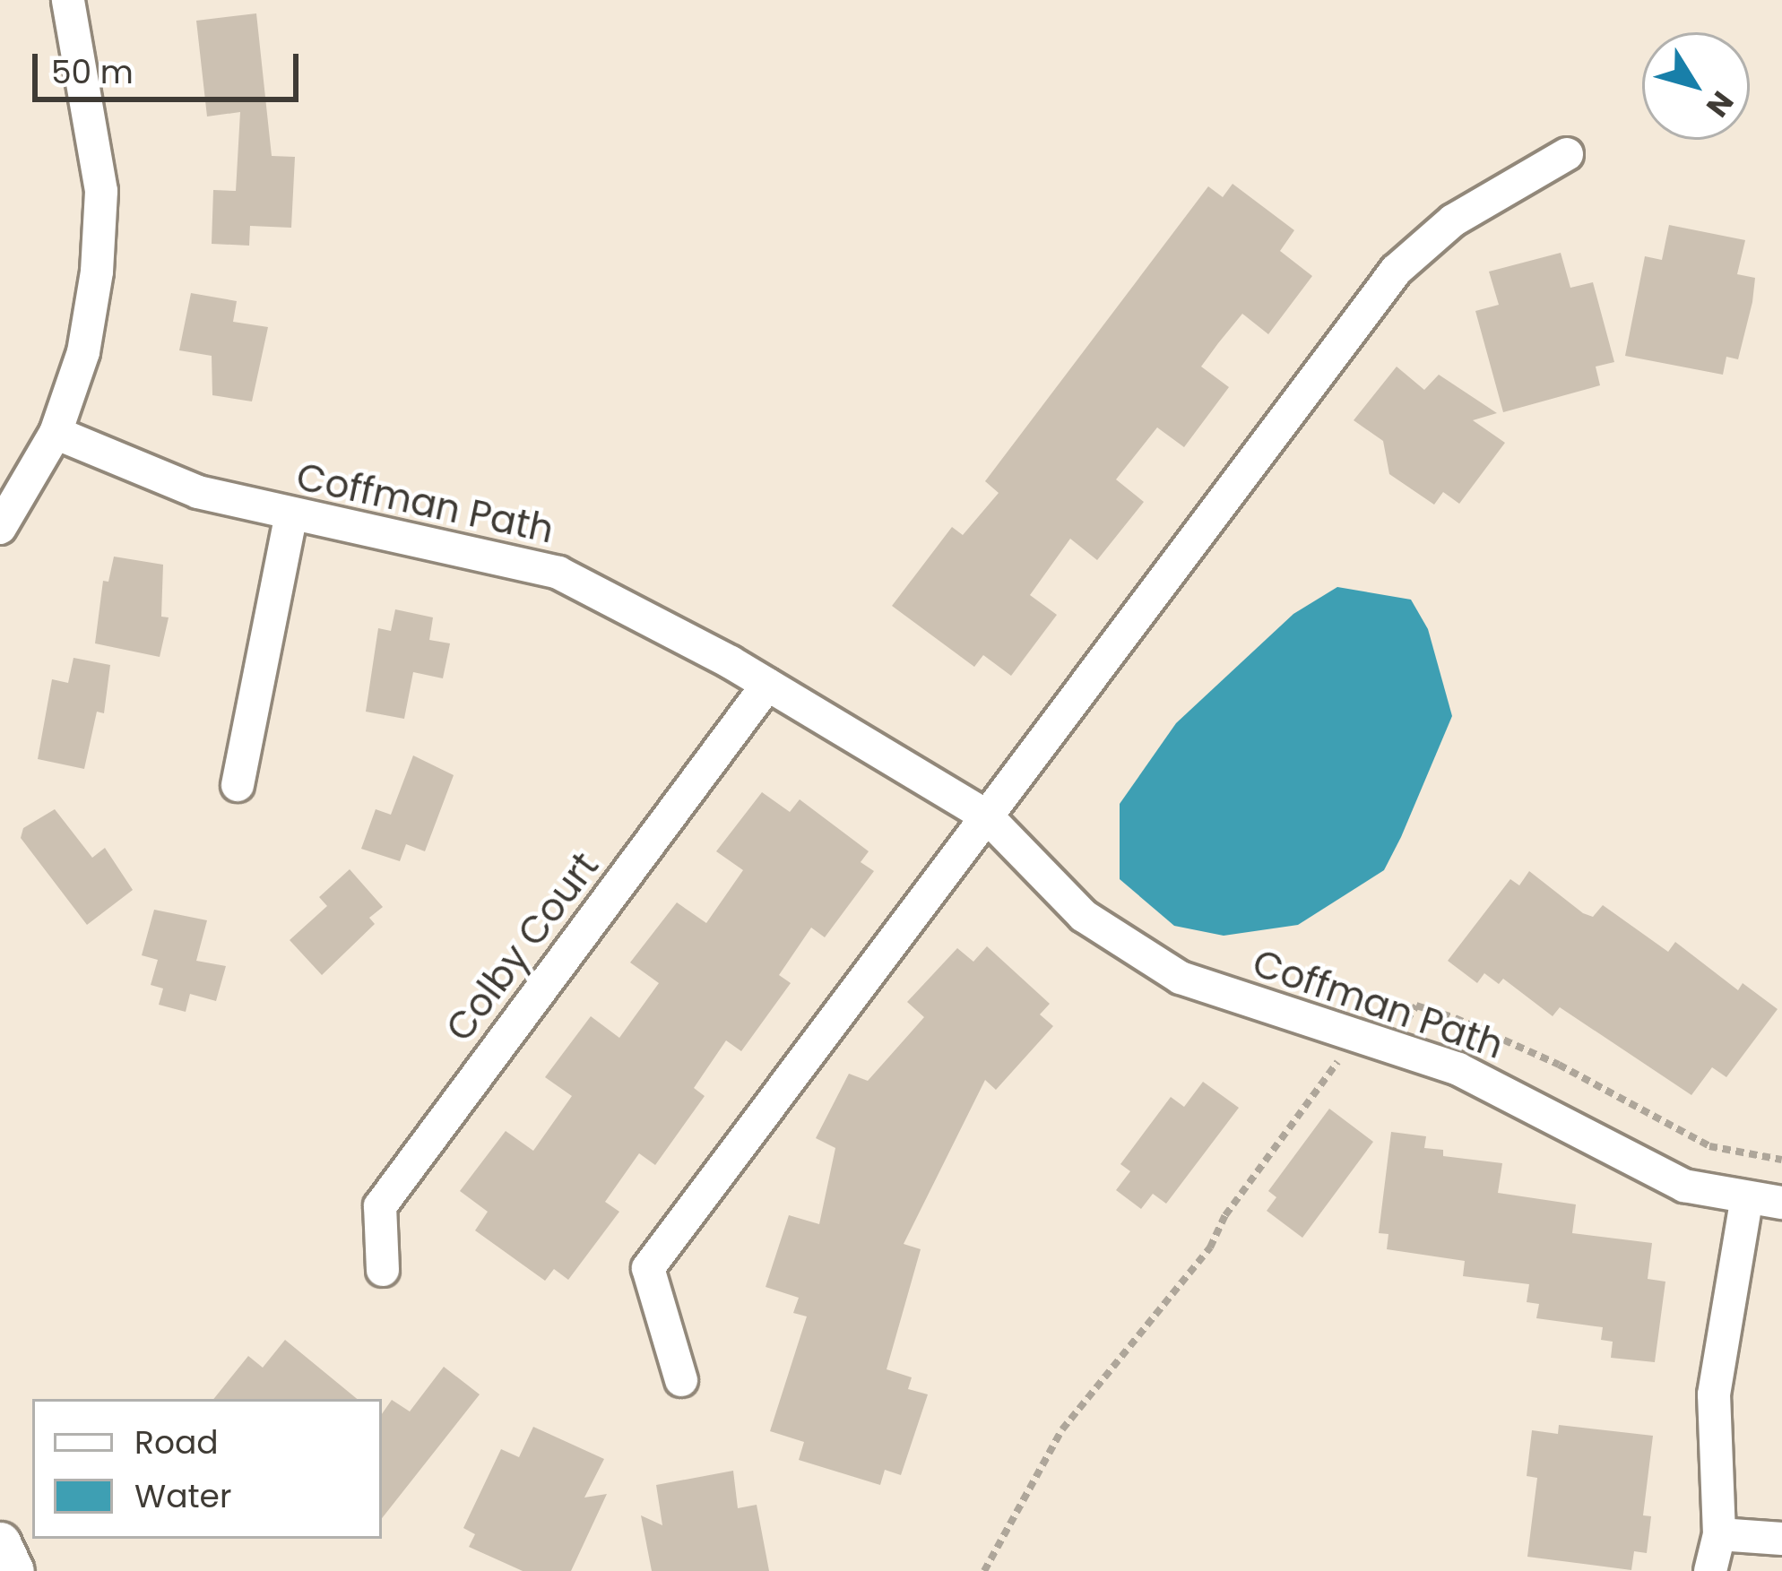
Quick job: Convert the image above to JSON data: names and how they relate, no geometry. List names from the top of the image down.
{
  "streets": {
    "street": ["Coffman Path", "Colby Court"]
  },
  "crossings": [
    ["Coffman Path", "Colby Court"]
  ],
  "legend": ["Road", "Water"],
  "scale_bar": "50 m",
  "north": "bottom right"
}
